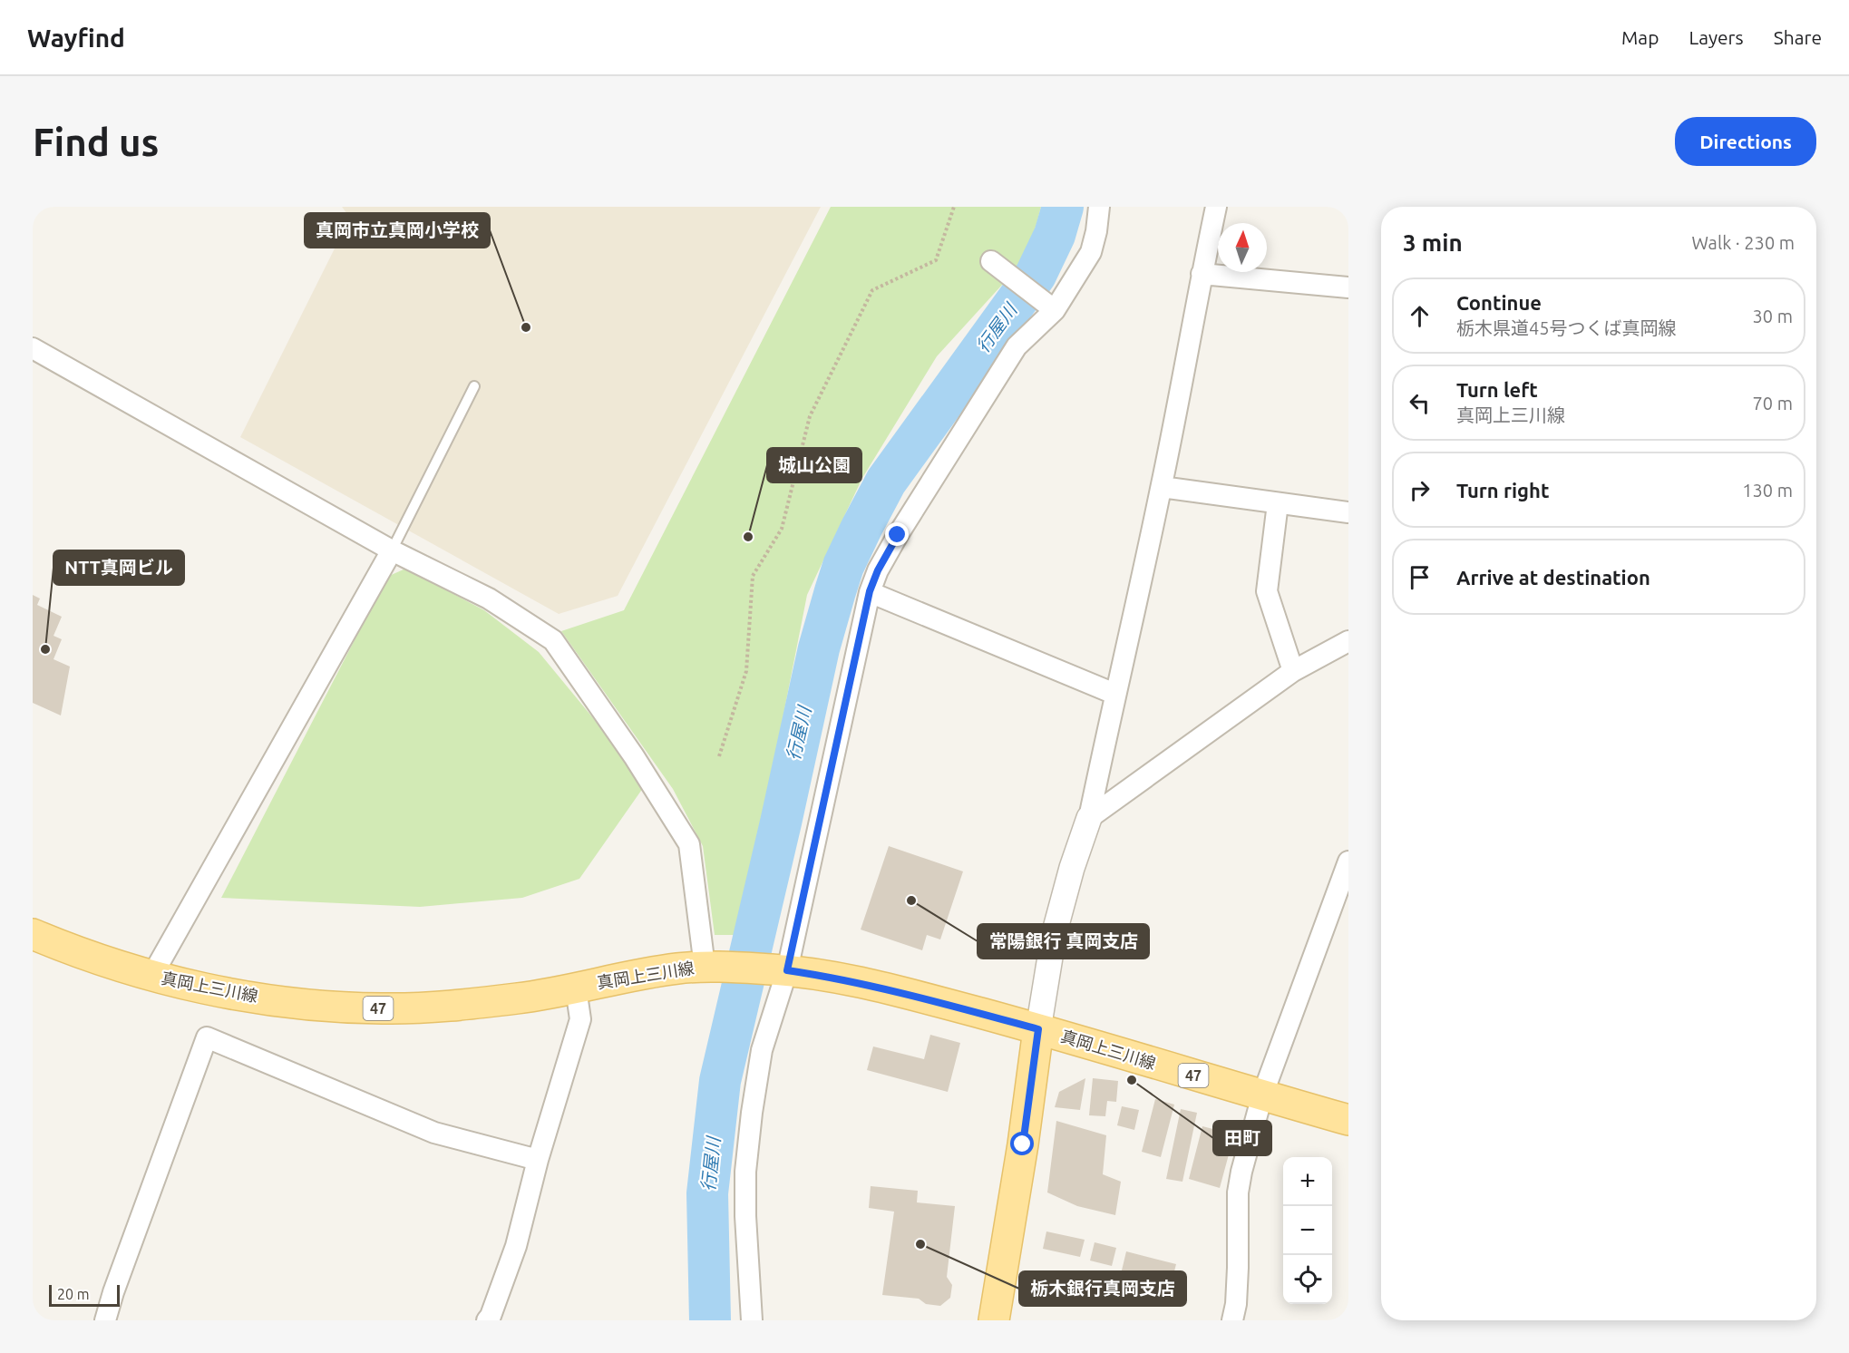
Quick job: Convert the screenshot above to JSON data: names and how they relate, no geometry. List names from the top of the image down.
{
  "streets": {
    "main road": ["真岡上三川線", "47"]
  },
  "water": ["行屋川"],
  "places": [
    "真岡市立真岡小学校",
    "城山公園",
    "NTT真岡ビル",
    "常陽銀行 真岡支店",
    "田町",
    "栃木銀行真岡支店"
  ],
  "scale_bar": "20 m",
  "north": "top",
  "page": {
    "header": "Wayfind",
    "nav": ["Map", "Layers", "Share"],
    "buttons": "Directions",
    "title": "Find us",
    "heading": ["3 min", "Walk · 230 m"],
    "list": [
      ["Continue", "栃木県道45号つくば真岡線", "30 m"],
      ["Turn left", "真岡上三川線", "70 m"],
      ["Turn right", "130 m"],
      "Arrive at destination"
    ],
    "map_buttons": ["+", "−"],
    "scale": "20 m"
  }
}
